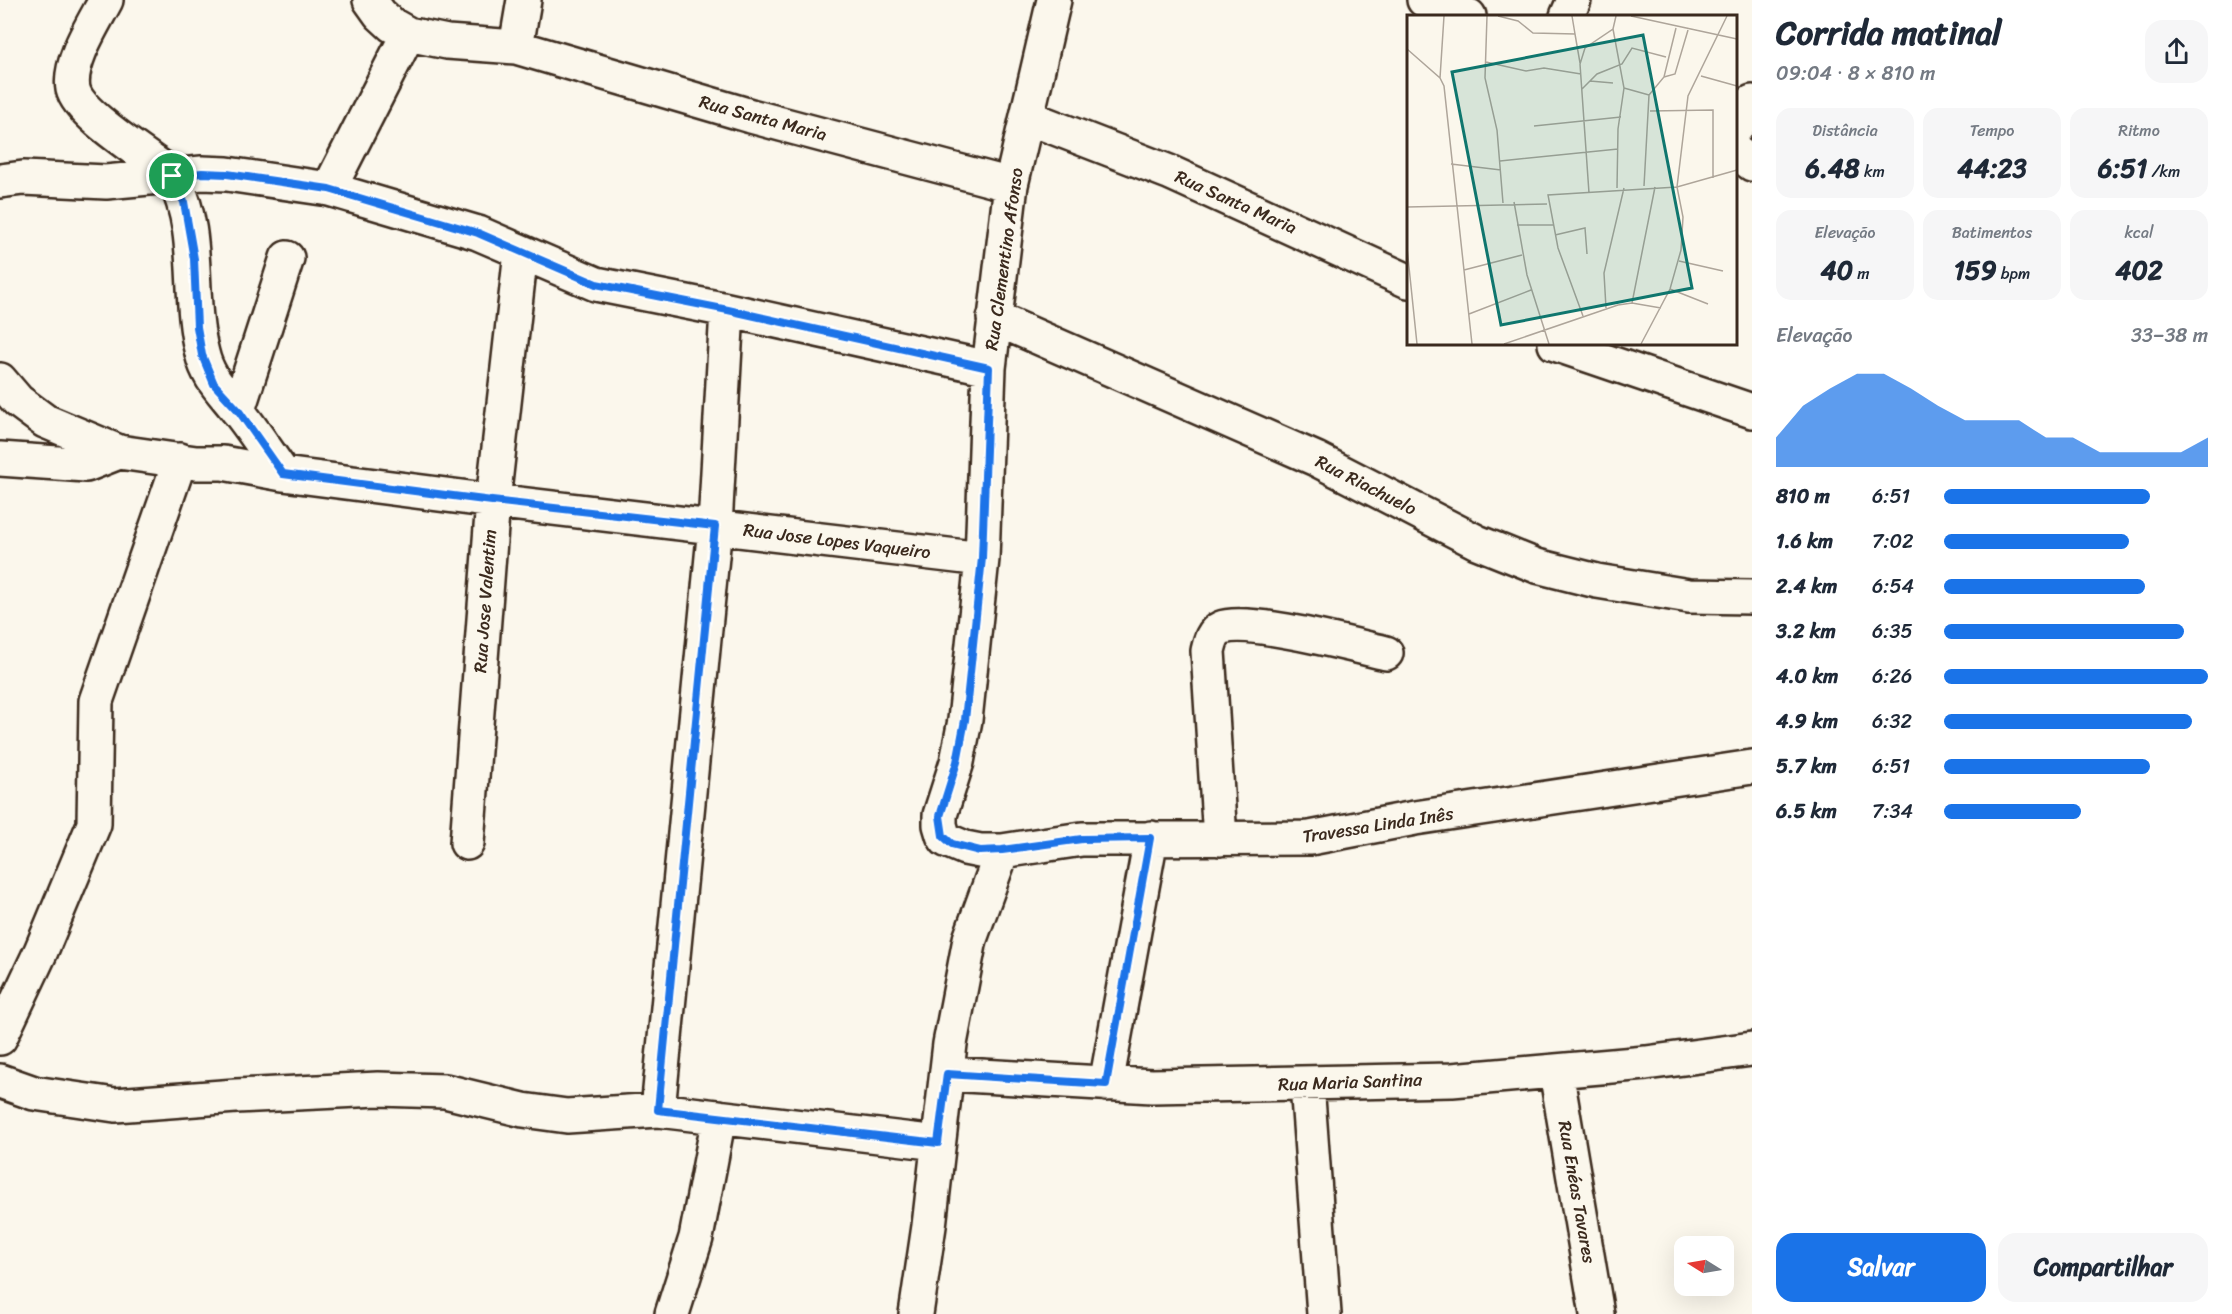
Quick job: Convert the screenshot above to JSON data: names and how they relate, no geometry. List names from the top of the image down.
{
  "streets": {
    "street": [
      "Rua Santa Maria",
      "Rua Clementino Afonso",
      "Rua Riachuelo",
      "Rua Jose Lopes Vaqueiro",
      "Rua Jose Valentim",
      "Travessa Linda Inês",
      "Rua Maria Santina",
      "Rua Enéas Tavares"
    ]
  },
  "crossings": [
    ["Rua Santa Maria", "Rua Clementino Afonso"],
    ["Rua Clementino Afonso", "Rua Riachuelo"],
    ["Rua Clementino Afonso", "Rua Jose Lopes Vaqueiro"],
    ["Rua Clementino Afonso", "Travessa Linda Inês"],
    ["Rua Jose Lopes Vaqueiro", "Rua Jose Valentim"],
    ["Rua Maria Santina", "Rua Enéas Tavares"]
  ],
  "north": "left",
  "page": {
    "heading": ["Corrida matinal", "09:04 · 8 × 810 m"],
    "stats": [
      ["Distância", "6.48 km"],
      ["Tempo", "44:23"],
      ["Ritmo", "6:51 /km"],
      ["Elevação", "40 m"],
      ["Batimentos", "159 bpm"],
      ["kcal", "402"]
    ],
    "chart": ["Elevação", "33–38 m"],
    "list": [
      {
        "name": "810 m",
        "note": "6:51"
      },
      {
        "name": "1.6 km",
        "note": "7:02"
      },
      {
        "name": "2.4 km",
        "note": "6:54"
      },
      {
        "name": "3.2 km",
        "note": "6:35"
      },
      {
        "name": "4.0 km",
        "note": "6:26"
      },
      {
        "name": "4.9 km",
        "note": "6:32"
      },
      {
        "name": "5.7 km",
        "note": "6:51"
      },
      {
        "name": "6.5 km",
        "note": "7:34"
      }
    ],
    "buttons": ["Salvar", "Compartilhar"]
  }
}
